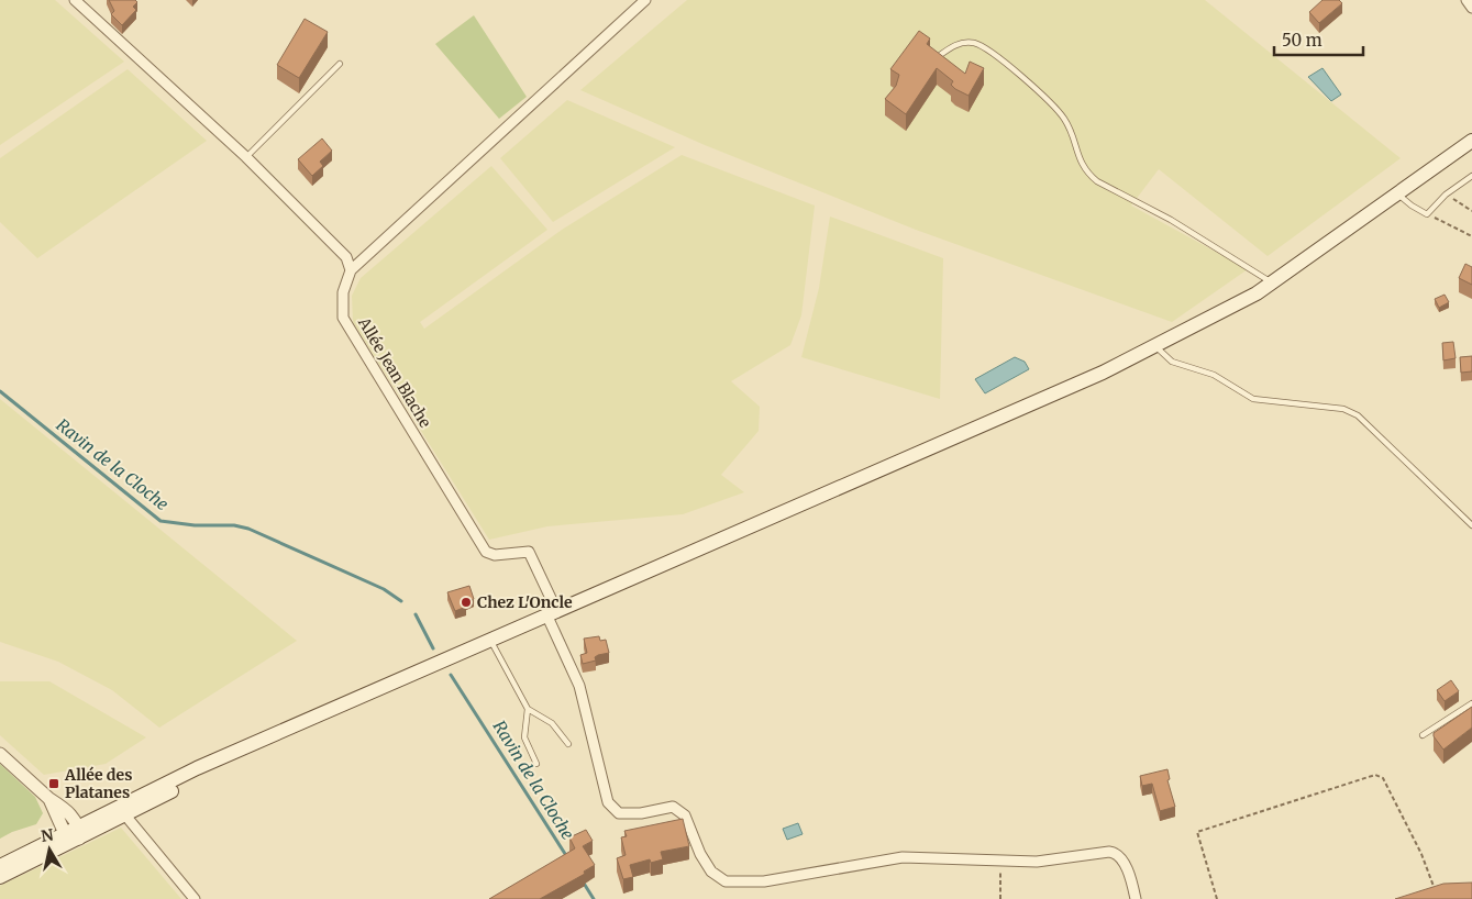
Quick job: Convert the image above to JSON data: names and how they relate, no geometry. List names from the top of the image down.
{
  "streets": {
    "street": ["Allée Jean Blache"]
  },
  "water": ["Ravin de la Cloche"],
  "places": {
    "other": ["Chez L'Oncle"],
    "transit": ["Allée des Platanes"]
  },
  "scale_bar": "50 m",
  "north": "top"
}
